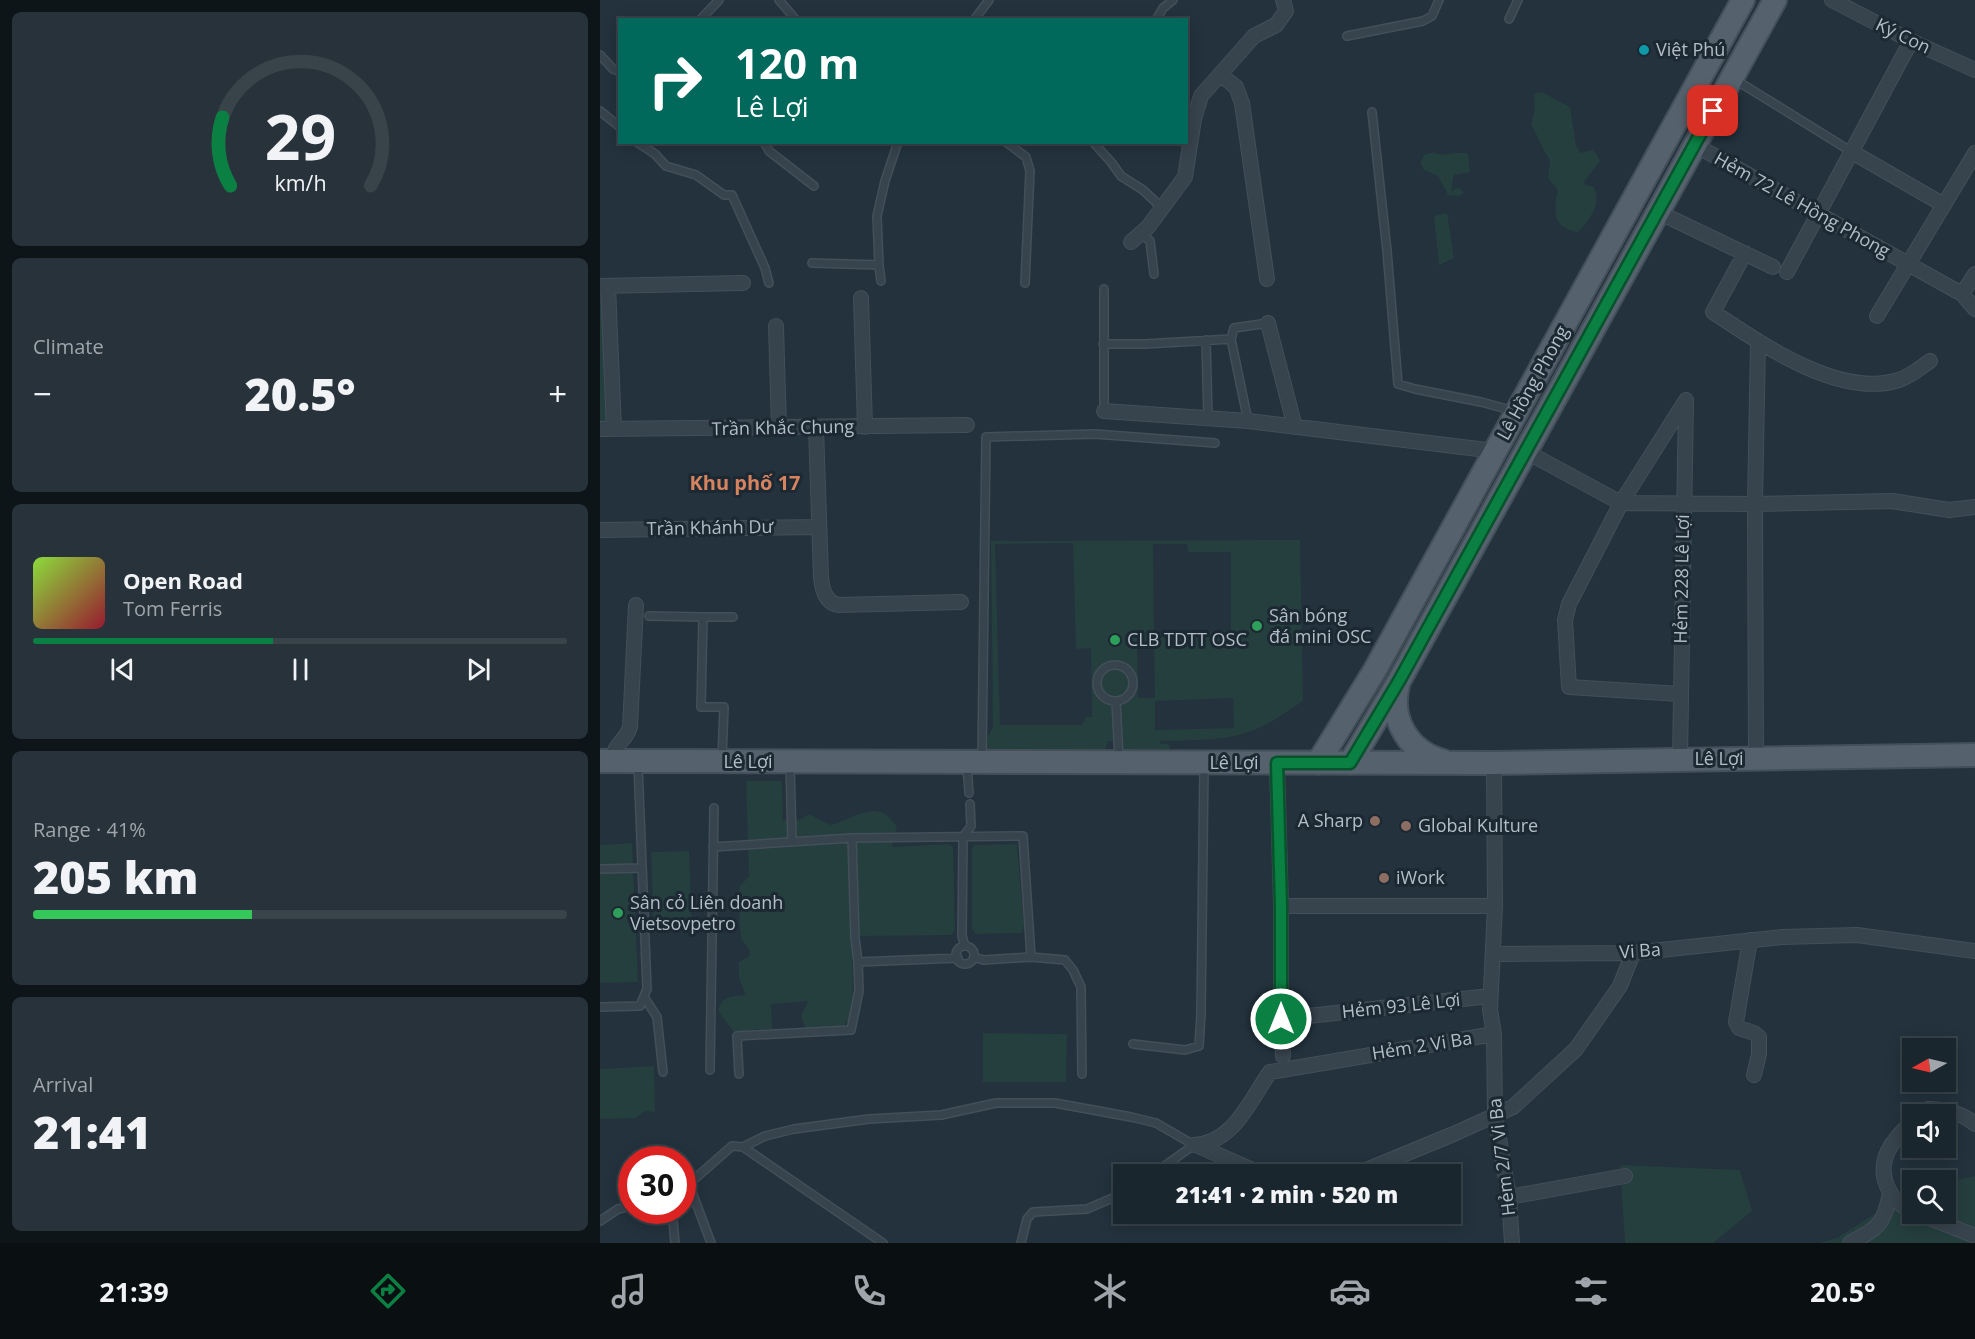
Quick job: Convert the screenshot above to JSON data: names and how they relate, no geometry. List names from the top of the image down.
{
  "streets": {
    "main road": ["Lê Hồng Phong", "Lê Lợi"],
    "street": [
      "Ký Con",
      "Hẻm 72 Lê Hồng Phong",
      "Trần Khắc Chung",
      "Trần Khánh Dư",
      "Hẻm 228 Lê Lợi",
      "Vi Ba",
      "Hẻm 93 Lê Lợi",
      "Hẻm 2 Vi Ba",
      "Hẻm 2/7 Vi Ba"
    ]
  },
  "crossings": [
    ["Hẻm 72 Lê Hồng Phong", "Lê Hồng Phong"],
    ["Lê Hồng Phong", "Lê Lợi"],
    ["Hẻm 228 Lê Lợi", "Lê Lợi"],
    ["Vi Ba", "Hẻm 2 Vi Ba"],
    ["Hẻm 93 Lê Lợi", "Hẻm 2 Vi Ba"],
    ["Hẻm 2 Vi Ba", "Hẻm 2/7 Vi Ba"]
  ],
  "districts": ["Khu phố 17"],
  "places": [
    "Việt Phú",
    "Sân bóng đá mini OSC",
    "CLB TDTT OSC",
    "A Sharp",
    "Global Kulture",
    "iWork",
    "Sân cỏ Liên doanh Vietsovpetro"
  ],
  "north": "left",
  "page": {
    "turn": ["120 m", "Lê Lợi"],
    "tile": [
      "Climate",
      ["Range · 41%", "205 km"],
      ["Arrival", "21:41"]
    ],
    "heat": ["−", "20.5°", "+"],
    "song": ["Open Road", "Tom Ferris"],
    "limit": "30",
    "trip": "21:41 · 2 min · 520 m",
    "tabs": ["21:39", "20.5°"],
    "gauge": ["29", "km/h"]
  }
}
